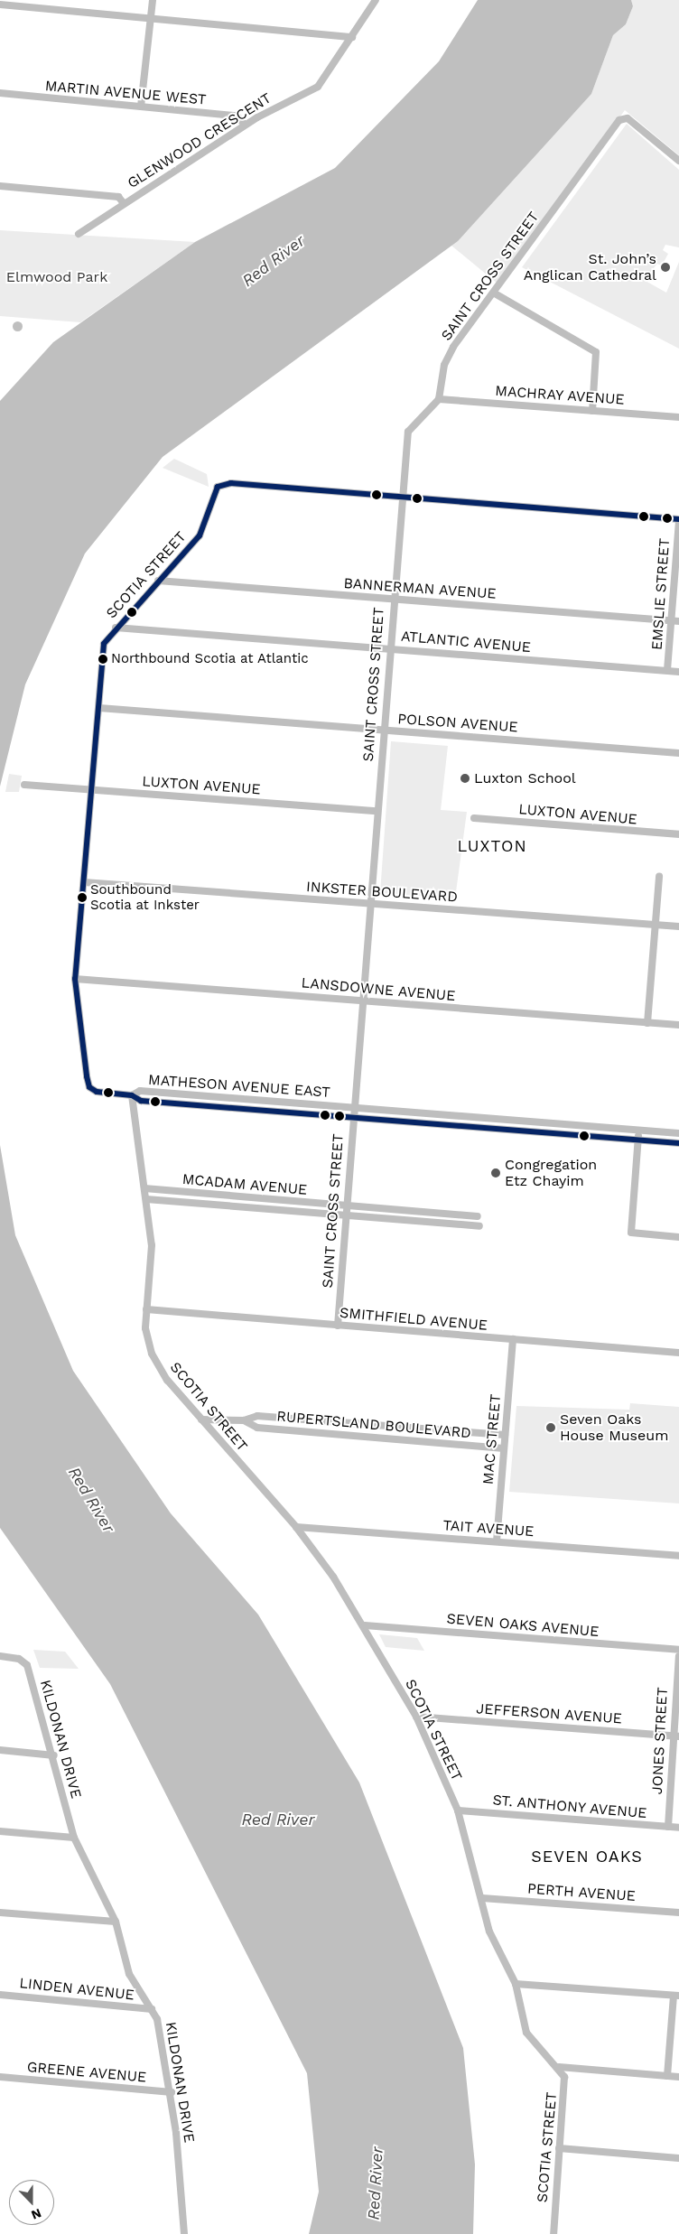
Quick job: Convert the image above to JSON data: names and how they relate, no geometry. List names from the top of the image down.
{
  "streets": {
    "street": [
      "MARTIN AVENUE WEST",
      "GLENWOOD CRESCENT",
      "SAINT CROSS STREET",
      "MACHRAY AVENUE",
      "SCOTIA STREET",
      "BANNERMAN AVENUE",
      "EMSLIE STREET",
      "ATLANTIC AVENUE",
      "POLSON AVENUE",
      "LUXTON AVENUE",
      "INKSTER BOULEVARD",
      "LANSDOWNE AVENUE",
      "MATHESON AVENUE EAST",
      "MCADAM AVENUE",
      "SMITHFIELD AVENUE",
      "RUPERTSLAND BOULEVARD",
      "MAC STREET",
      "TAIT AVENUE",
      "SEVEN OAKS AVENUE",
      "JEFFERSON AVENUE",
      "KILDONAN DRIVE",
      "JONES STREET",
      "ST. ANTHONY AVENUE",
      "PERTH AVENUE",
      "LINDEN AVENUE",
      "GREENE AVENUE"
    ]
  },
  "crossings": [
    ["MARTIN AVENUE WEST", "GLENWOOD CRESCENT"],
    ["SAINT CROSS STREET", "MACHRAY AVENUE"],
    ["SAINT CROSS STREET", "SCOTIA STREET"],
    ["SAINT CROSS STREET", "BANNERMAN AVENUE"],
    ["SAINT CROSS STREET", "ATLANTIC AVENUE"],
    ["SAINT CROSS STREET", "POLSON AVENUE"],
    ["SAINT CROSS STREET", "LUXTON AVENUE"],
    ["SAINT CROSS STREET", "INKSTER BOULEVARD"],
    ["SAINT CROSS STREET", "LANSDOWNE AVENUE"],
    ["SAINT CROSS STREET", "MATHESON AVENUE EAST"],
    ["SAINT CROSS STREET", "MCADAM AVENUE"],
    ["SAINT CROSS STREET", "SMITHFIELD AVENUE"],
    ["SCOTIA STREET", "BANNERMAN AVENUE"],
    ["SCOTIA STREET", "ATLANTIC AVENUE"],
    ["SCOTIA STREET", "POLSON AVENUE"],
    ["SCOTIA STREET", "LUXTON AVENUE"],
    ["SCOTIA STREET", "INKSTER BOULEVARD"],
    ["SCOTIA STREET", "LANSDOWNE AVENUE"],
    ["SCOTIA STREET", "MATHESON AVENUE EAST"],
    ["SCOTIA STREET", "MCADAM AVENUE"],
    ["SCOTIA STREET", "SMITHFIELD AVENUE"],
    ["SCOTIA STREET", "RUPERTSLAND BOULEVARD"],
    ["SCOTIA STREET", "TAIT AVENUE"],
    ["SCOTIA STREET", "SEVEN OAKS AVENUE"],
    ["SCOTIA STREET", "JEFFERSON AVENUE"],
    ["SCOTIA STREET", "ST. ANTHONY AVENUE"],
    ["SCOTIA STREET", "PERTH AVENUE"],
    ["BANNERMAN AVENUE", "EMSLIE STREET"],
    ["EMSLIE STREET", "ATLANTIC AVENUE"],
    ["SMITHFIELD AVENUE", "MAC STREET"],
    ["RUPERTSLAND BOULEVARD", "MAC STREET"],
    ["MAC STREET", "TAIT AVENUE"],
    ["JEFFERSON AVENUE", "JONES STREET"],
    ["KILDONAN DRIVE", "LINDEN AVENUE"],
    ["KILDONAN DRIVE", "GREENE AVENUE"],
    ["JONES STREET", "ST. ANTHONY AVENUE"]
  ],
  "districts": ["LUXTON", "SEVEN OAKS"],
  "water": ["Red River"],
  "parks": ["Elmwood Park"],
  "places": [
    "St. John’s Anglican Cathedral",
    "Northbound Scotia at Atlantic",
    "Luxton School",
    "Southbound Scotia at Inkster",
    "Congregation Etz Chayim",
    "Seven Oaks House Museum"
  ],
  "north": "bottom"
}
